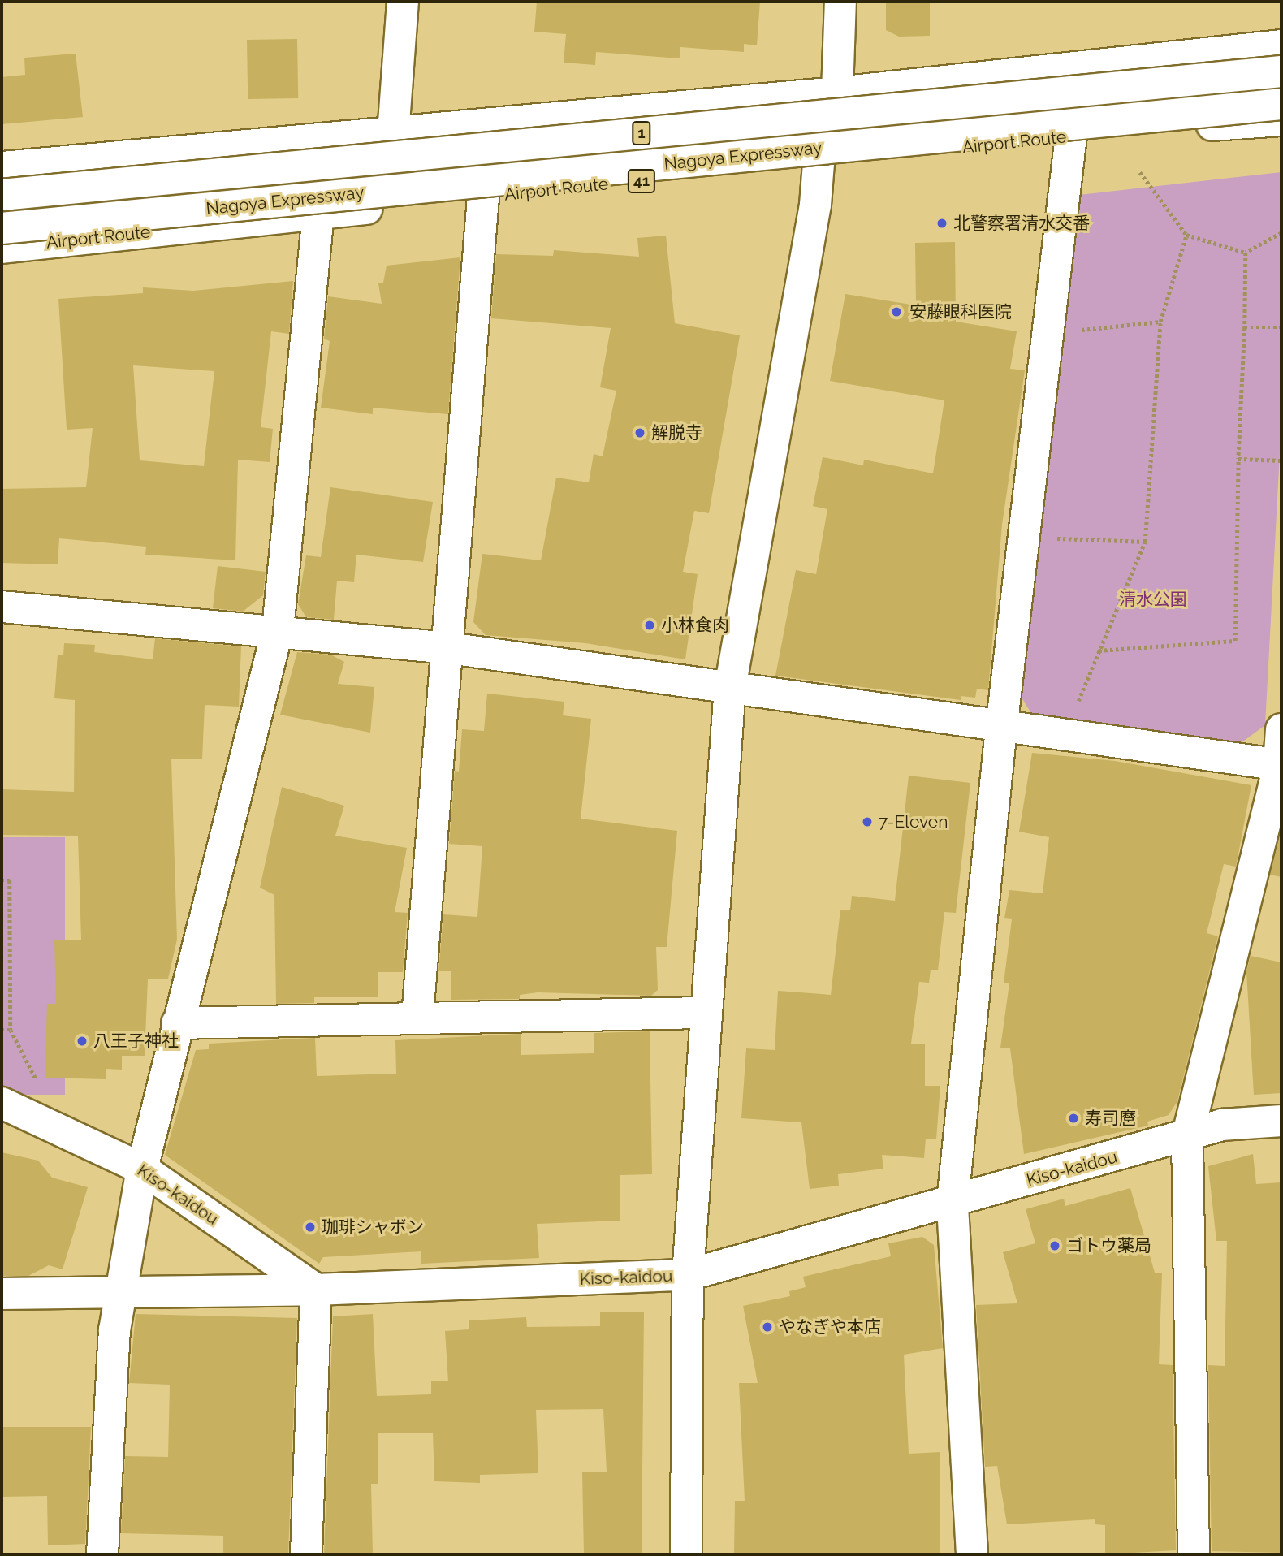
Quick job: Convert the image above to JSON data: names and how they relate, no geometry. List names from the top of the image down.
{
  "streets": {
    "main road": [
      "1",
      "Airport Route",
      "Nagoya Expressway",
      "41",
      "Kiso-kaidou"
    ]
  },
  "parks": ["清水公園"],
  "places": [
    "北警察署清水交番",
    "安藤眼科医院",
    "解脱寺",
    "小林食肉",
    "7-Eleven",
    "八王子神社",
    "寿司麿",
    "珈琲シャボン",
    "ゴトウ薬局",
    "やなぎや本店"
  ]
}
